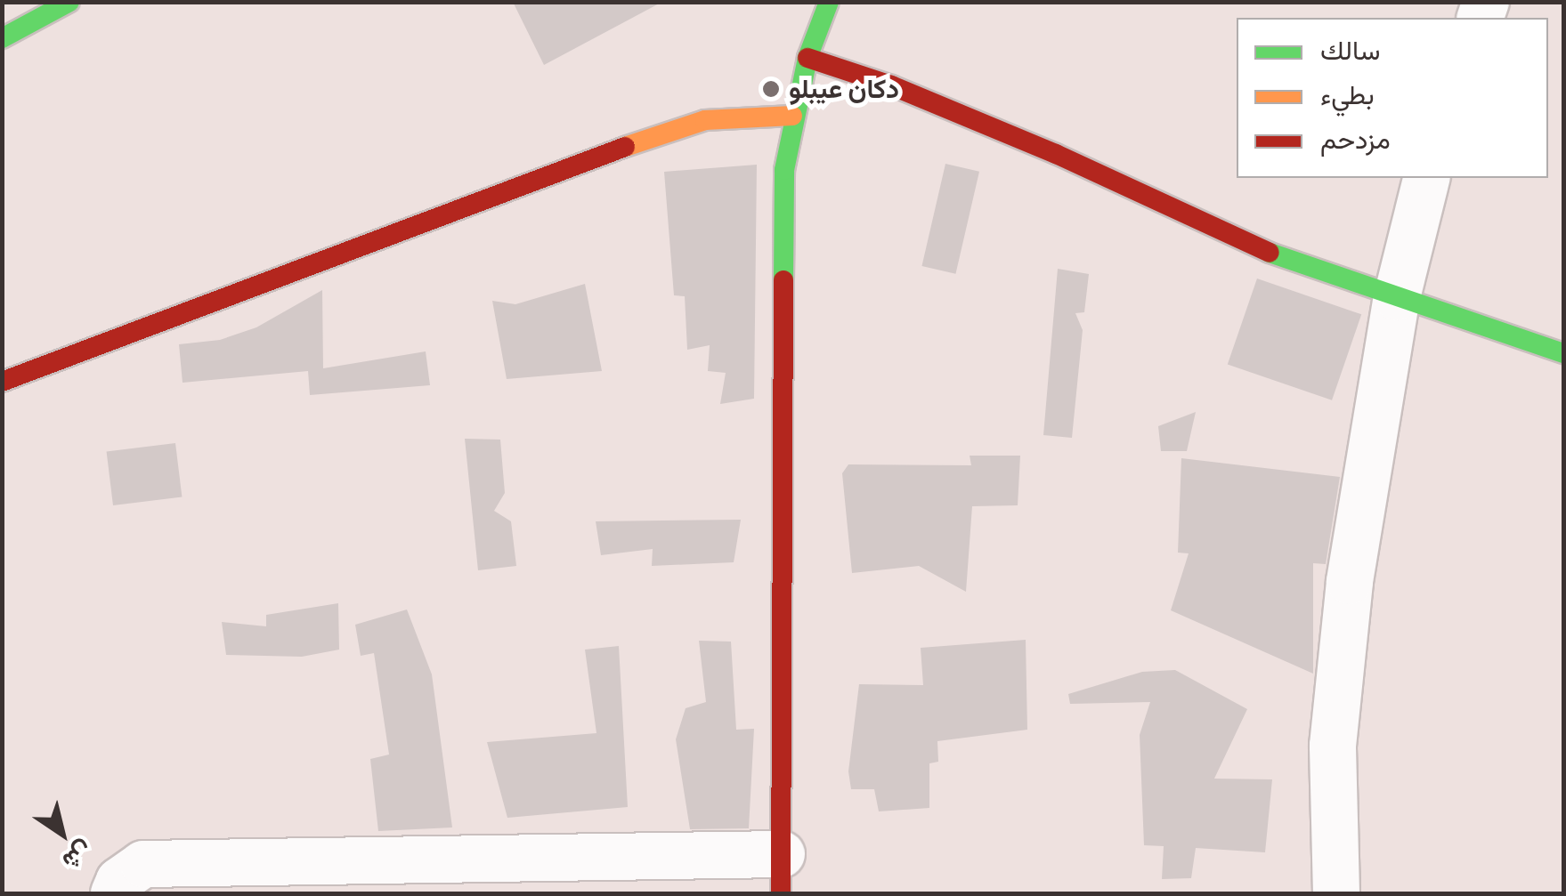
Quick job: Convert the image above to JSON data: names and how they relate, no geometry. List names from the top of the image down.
{
  "places": ["دكان عيبلو"],
  "legend": ["سالك", "بطيء", "مزدحم"],
  "north": "bottom right"
}
